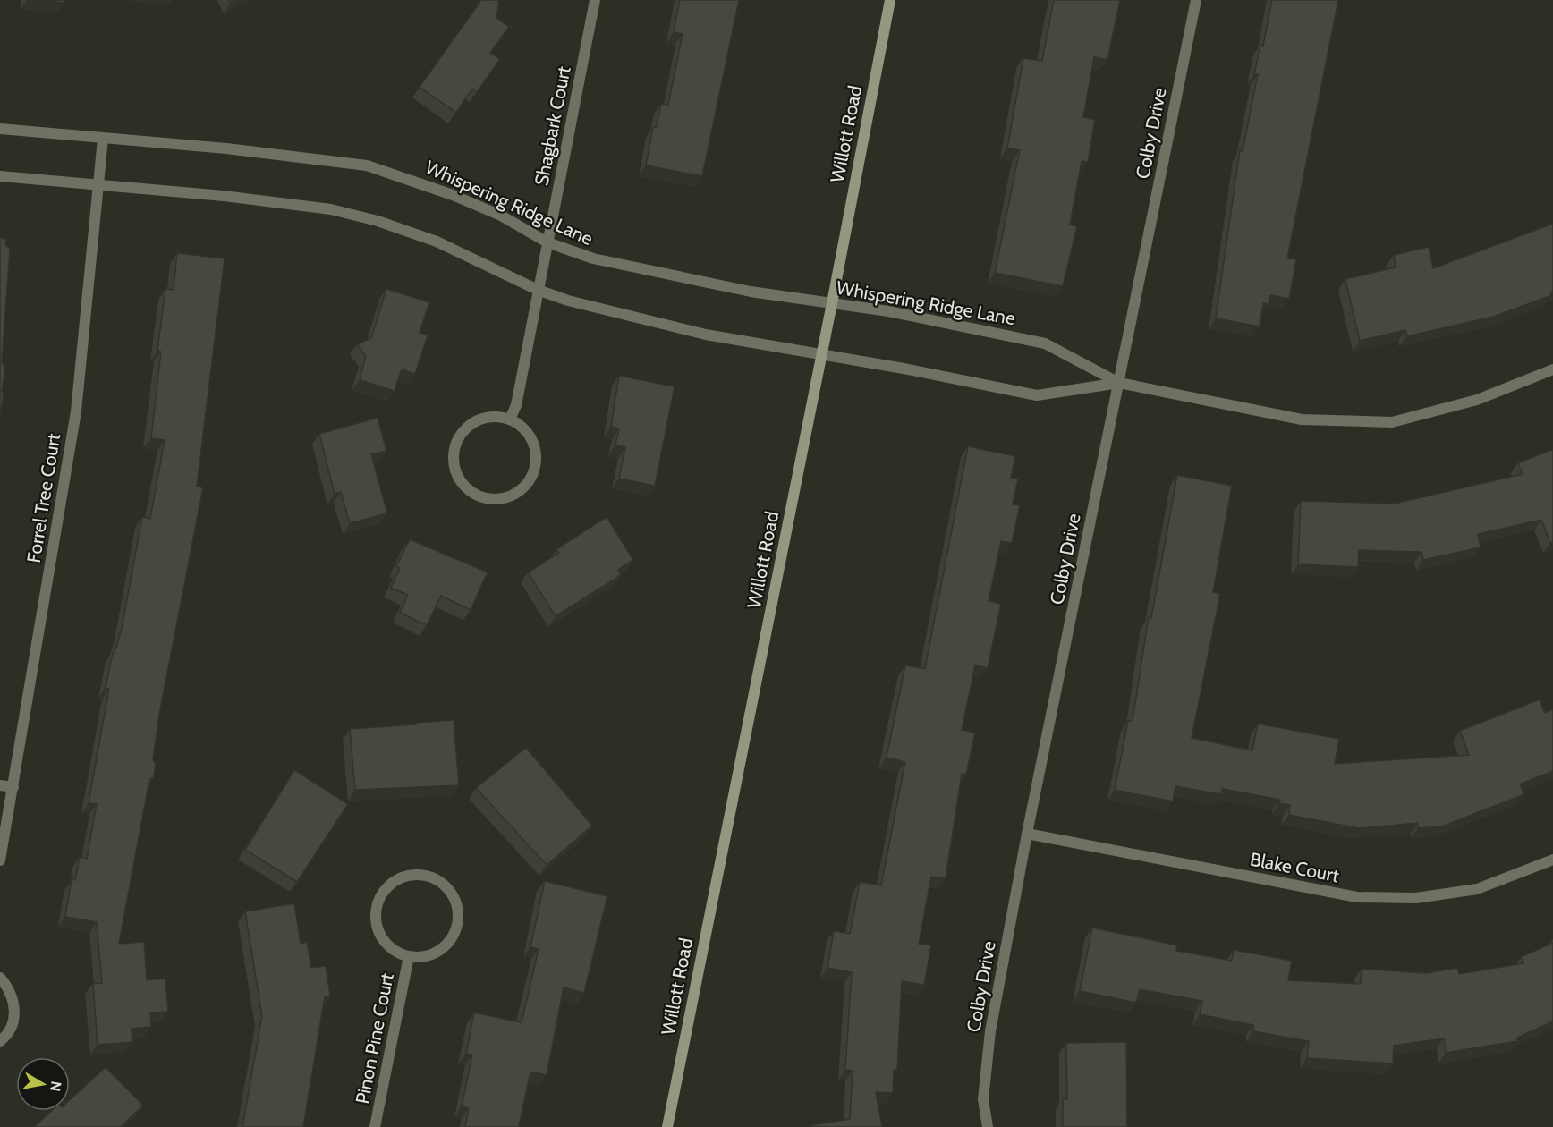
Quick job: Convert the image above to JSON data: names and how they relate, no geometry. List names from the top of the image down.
{
  "streets": {
    "main road": ["Willott Road"],
    "street": [
      "Shagbark Court",
      "Colby Drive",
      "Whispering Ridge Lane",
      "Forrel Tree Court",
      "Blake Court",
      "Pinon Pine Court"
    ]
  },
  "crossings": [
    ["Shagbark Court", "Whispering Ridge Lane"],
    ["Colby Drive", "Whispering Ridge Lane"],
    ["Colby Drive", "Blake Court"],
    ["Willott Road", "Whispering Ridge Lane"],
    ["Whispering Ridge Lane", "Forrel Tree Court"]
  ],
  "north": "right"
}
